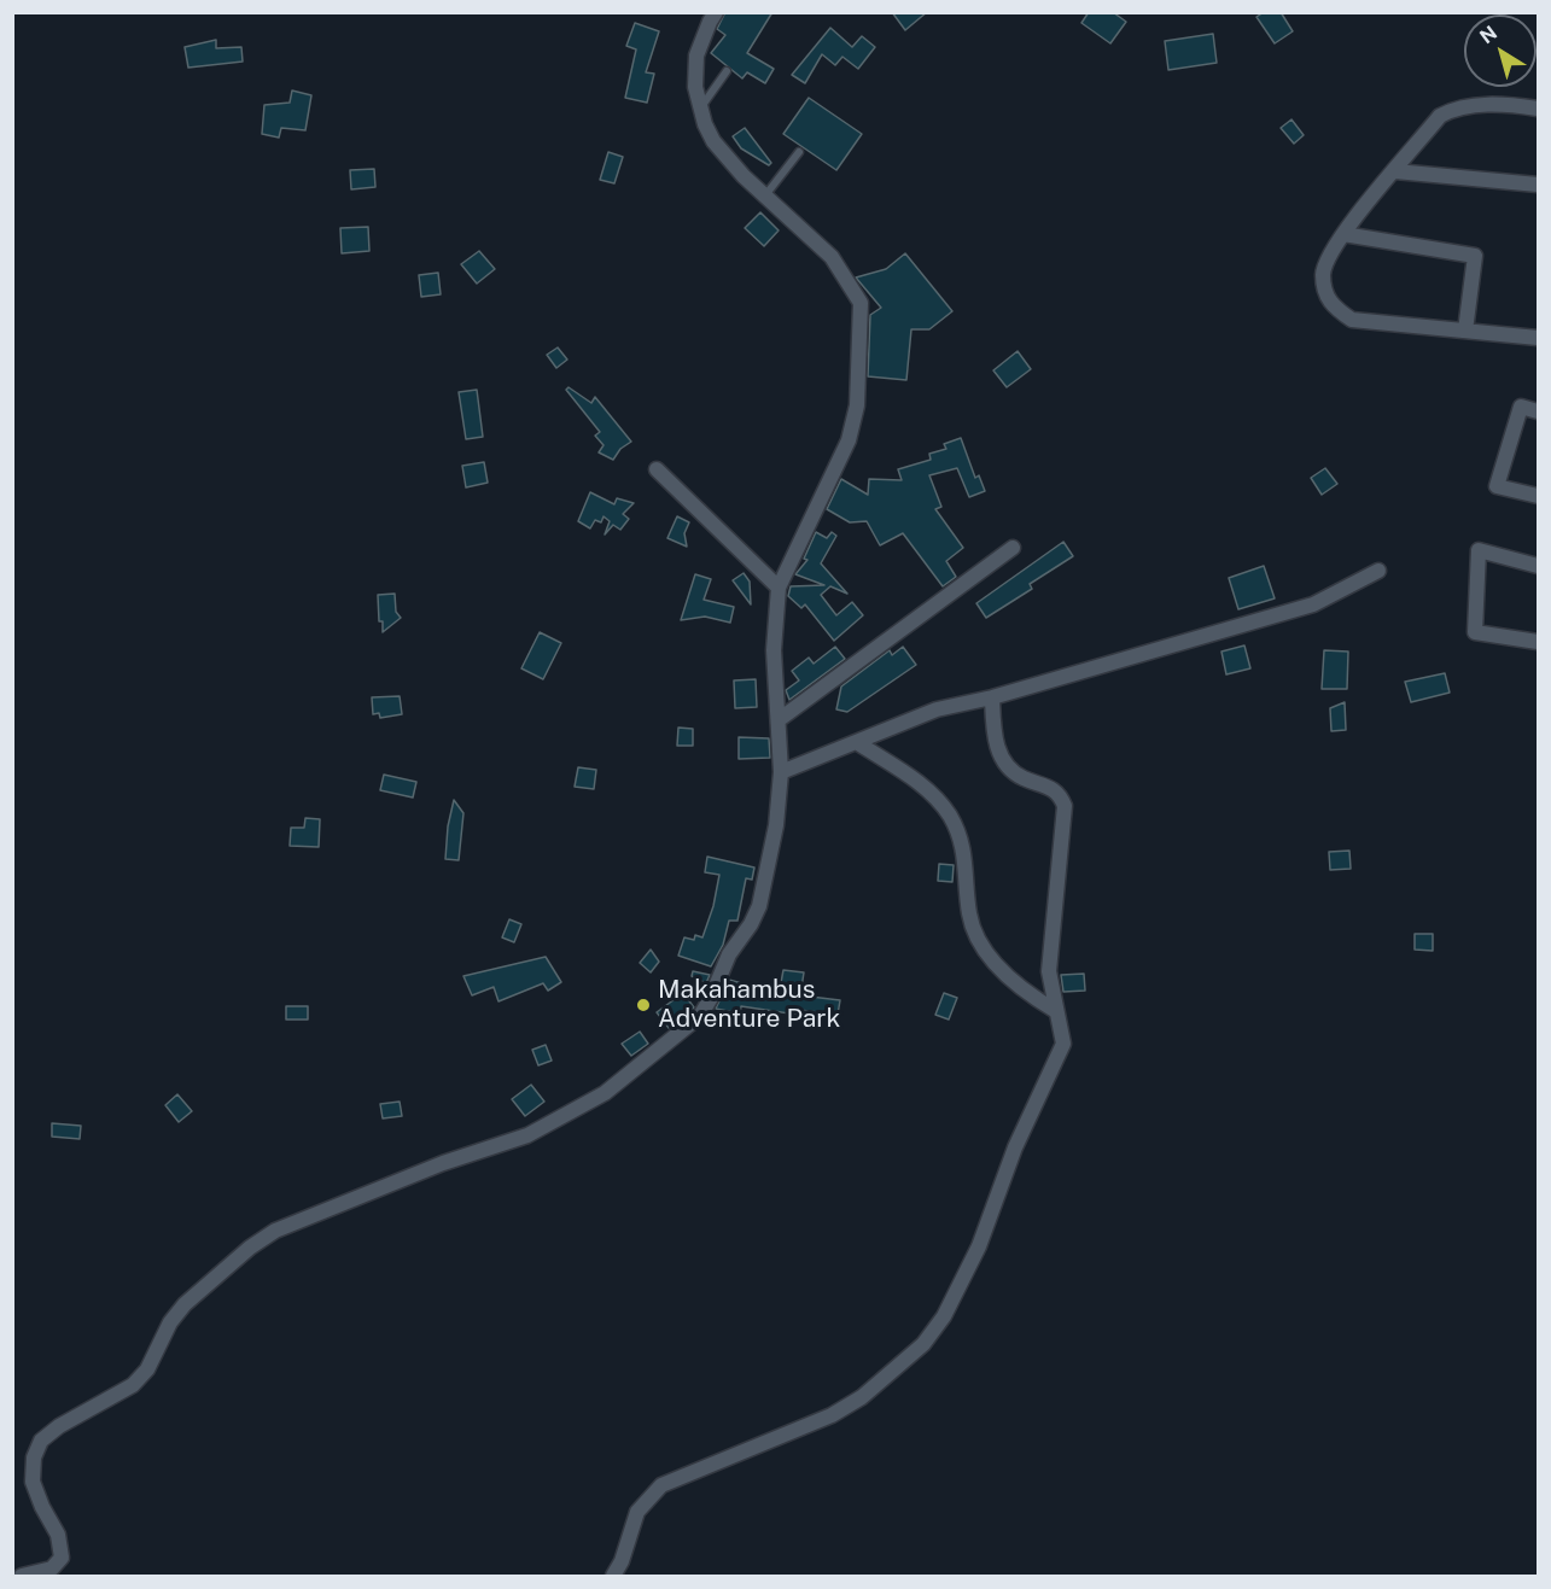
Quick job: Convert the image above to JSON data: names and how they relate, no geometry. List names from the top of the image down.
{
  "places": ["Makahambus Adventure Park"],
  "north": "top left"
}
